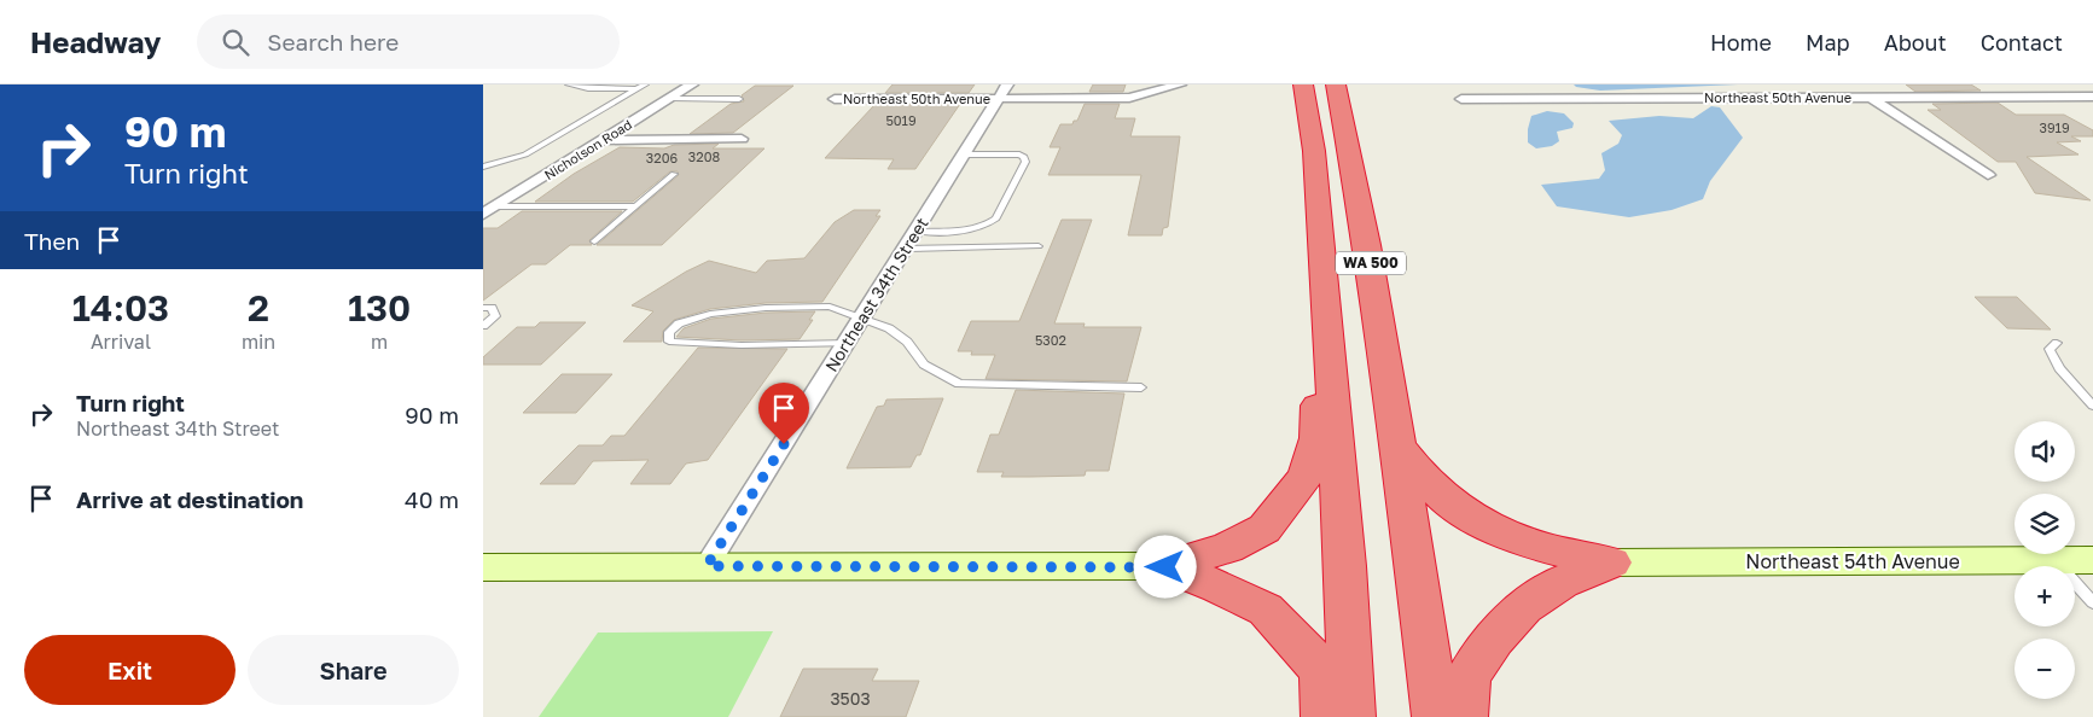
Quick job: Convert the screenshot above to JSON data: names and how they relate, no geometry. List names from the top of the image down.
{
  "streets": {
    "highway": ["WA 500"],
    "street": [
      "Northeast 50th Avenue",
      "Nicholson Road",
      "Northeast 34th Street",
      "Northeast 54th Avenue"
    ]
  },
  "crossings": [
    ["Northeast 50th Avenue", "Northeast 34th Street"]
  ],
  "house_numbers": [
    "5019",
    "3919",
    "3208",
    "3206",
    "5302",
    "3503"
  ],
  "page": {
    "header": "Headway",
    "search": "Search here",
    "nav": [
      "Home",
      "Map",
      "About",
      "Contact"
    ],
    "turn": ["90 m", "Turn right"],
    "then": "Then",
    "eta": [
      "14:03",
      "Arrival",
      "2",
      "min",
      "130",
      "m"
    ],
    "list": [
      {
        "name": "Turn right",
        "note": "Northeast 34th Street",
        "value": "90 m"
      },
      {
        "name": "Arrive at destination",
        "value": "40 m"
      }
    ],
    "map_buttons": ["+", "−"],
    "buttons": ["Exit", "Share"]
  }
}
